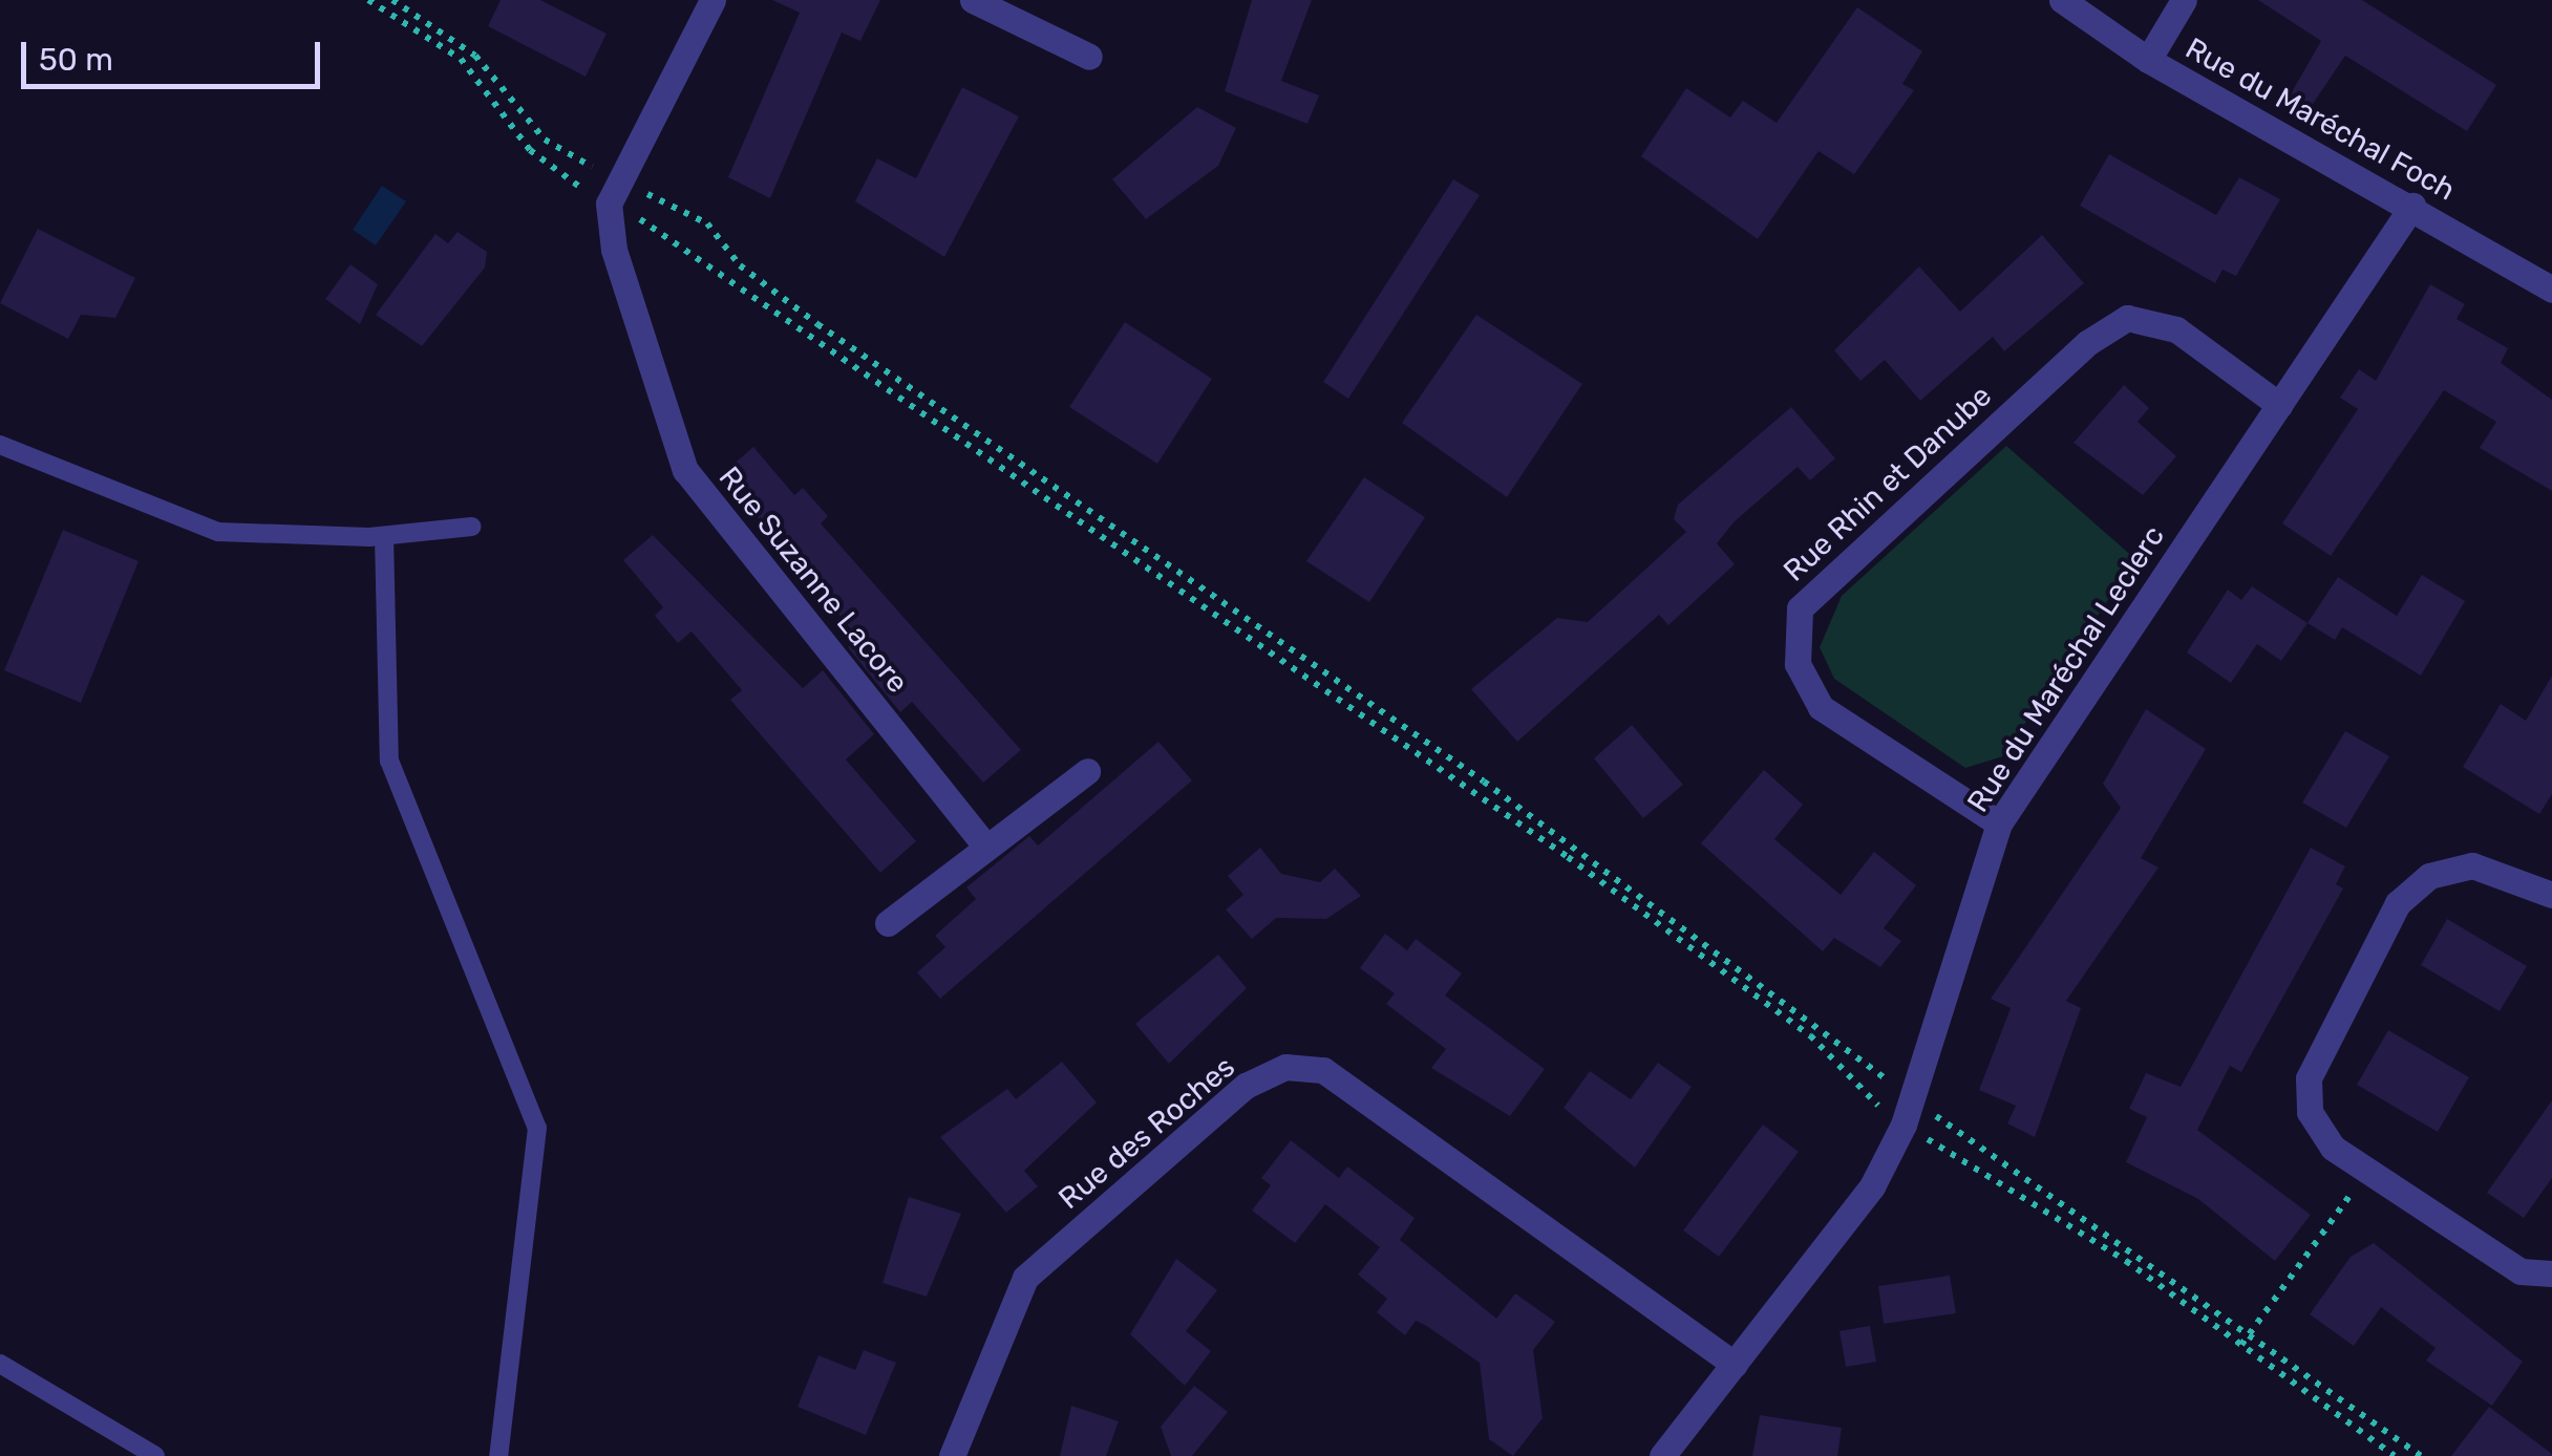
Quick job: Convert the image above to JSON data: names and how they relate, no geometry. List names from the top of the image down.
{
  "streets": {
    "street": [
      "Rue du Maréchal Foch",
      "Rue Rhin et Danube",
      "Rue Suzanne Lacore",
      "Rue du Maréchal Leclerc",
      "Rue des Roches"
    ]
  },
  "crossings": [
    ["Rue du Maréchal Foch", "Rue du Maréchal Leclerc"],
    ["Rue Rhin et Danube", "Rue du Maréchal Leclerc"],
    ["Rue du Maréchal Leclerc", "Rue des Roches"]
  ],
  "scale_bar": "50 m"
}
